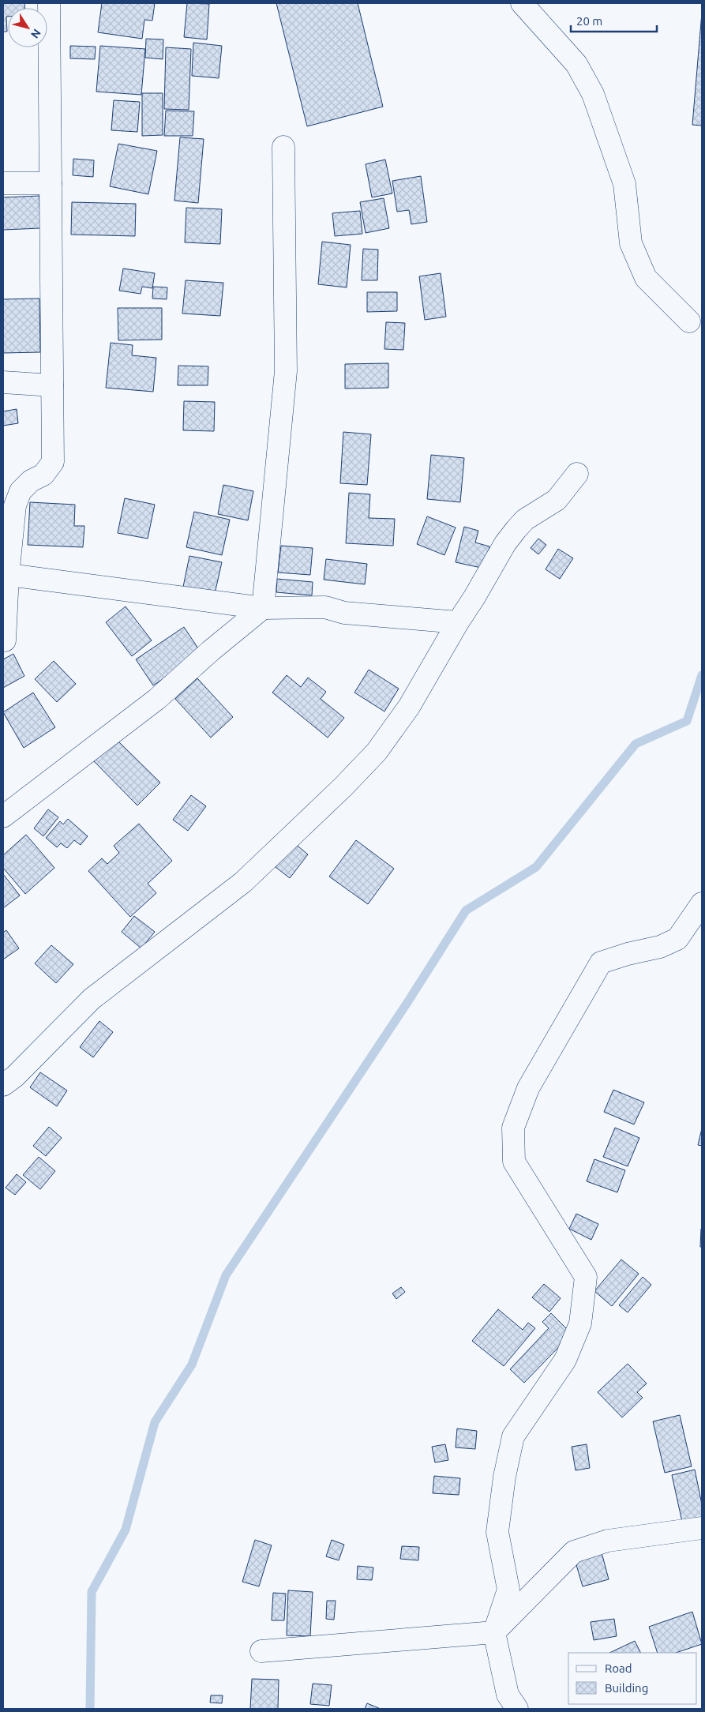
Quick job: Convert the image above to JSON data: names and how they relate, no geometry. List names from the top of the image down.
{
  "legend": ["Road", "Building"],
  "scale_bar": "20 m",
  "north": "bottom right"
}
